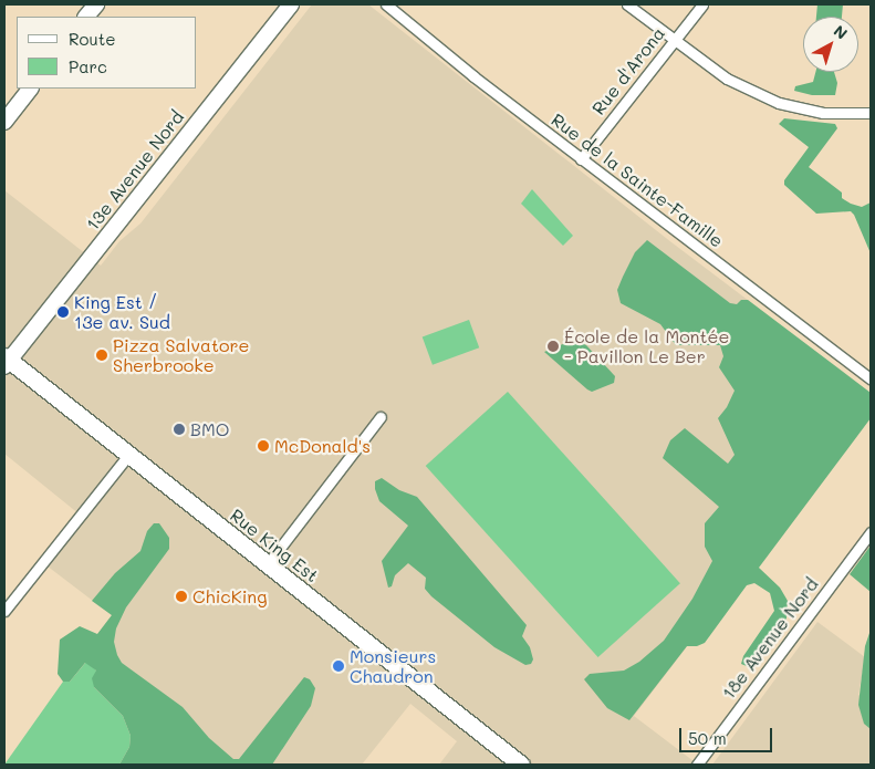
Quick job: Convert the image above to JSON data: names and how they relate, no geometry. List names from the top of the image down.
{
  "streets": {
    "main road": ["13e Avenue Nord", "Rue King Est"],
    "street": ["Rue d'Arona", "Rue de la Sainte-Famille", "18e Avenue Nord"]
  },
  "crossings": [
    ["Rue d'Arona", "Rue de la Sainte-Famille"],
    ["13e Avenue Nord", "Rue King Est"]
  ],
  "places": [
    "King Est / 13e av. Sud",
    "École de la Montée - Pavillon Le Ber",
    "Pizza Salvatore Sherbrooke",
    "BMO",
    "McDonald's",
    "ChicKing",
    "Monsieurs Chaudron"
  ],
  "legend": ["Route", "Parc"],
  "scale_bar": "50 m",
  "north": "top right"
}
